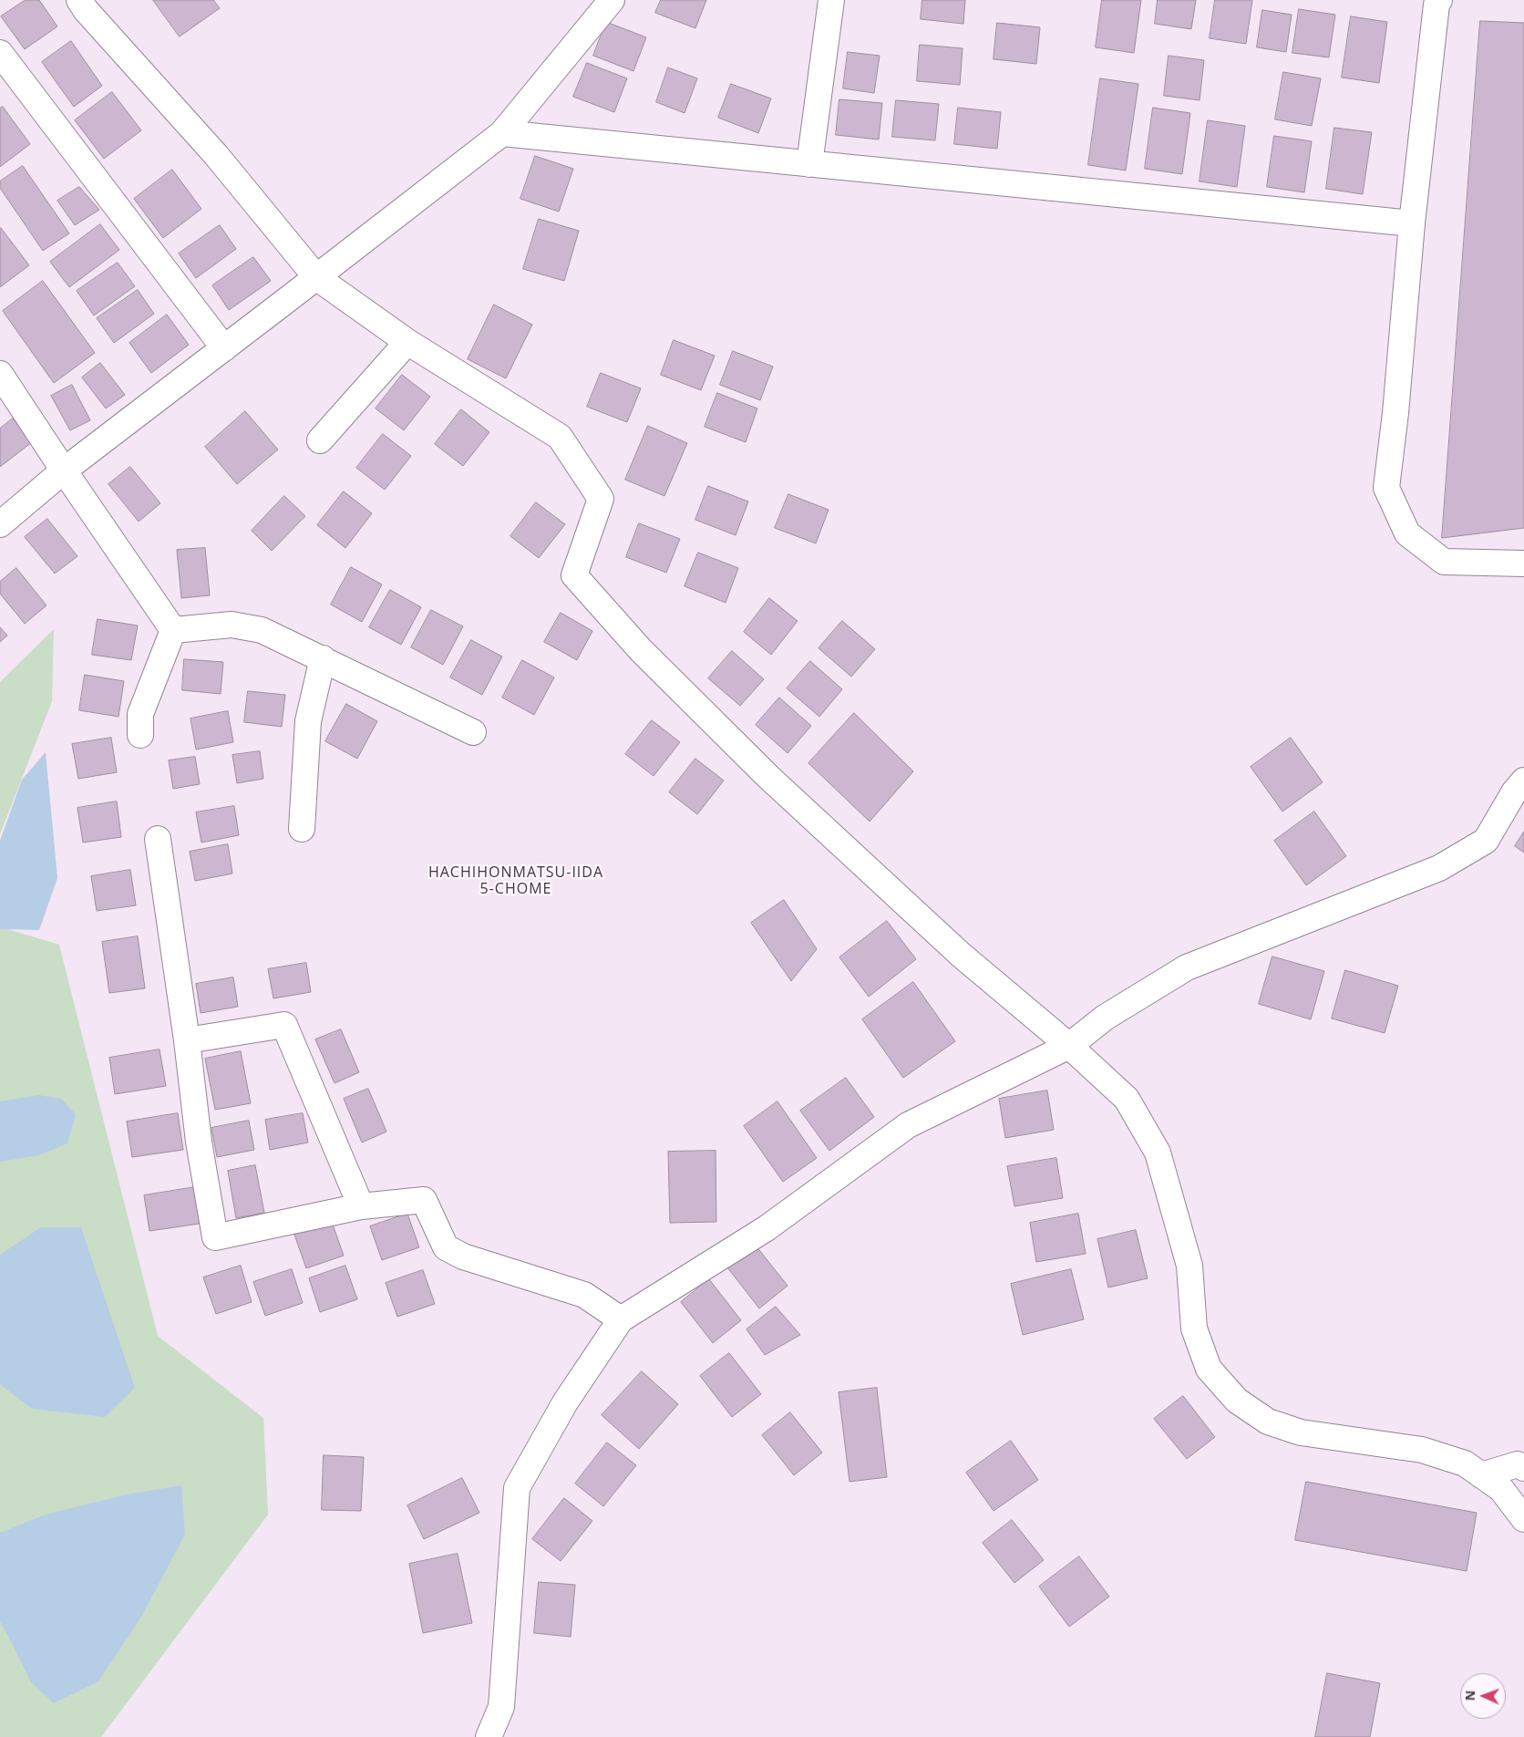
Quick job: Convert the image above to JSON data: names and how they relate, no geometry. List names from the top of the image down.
{
  "districts": ["HACHIHONMATSU-IIDA 5-CHOME"],
  "north": "left"
}
